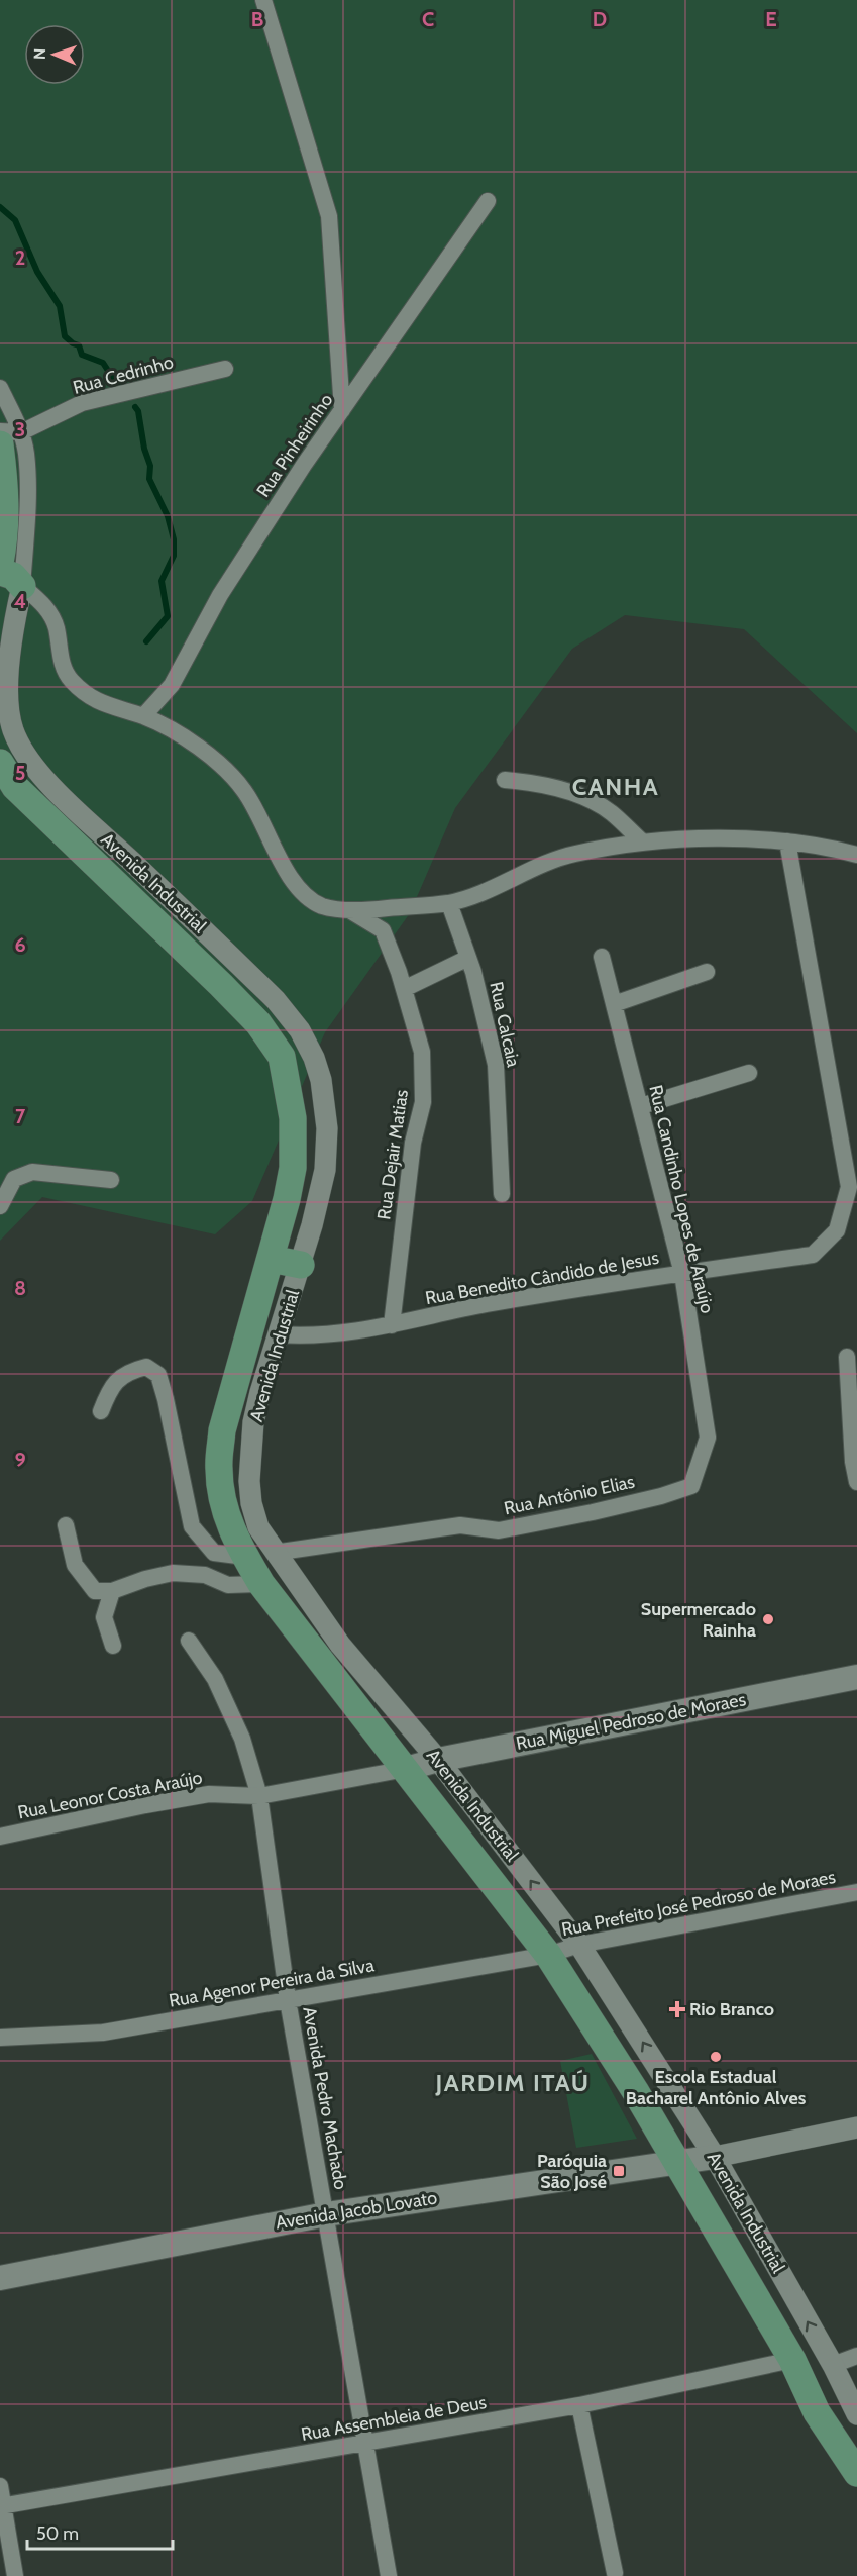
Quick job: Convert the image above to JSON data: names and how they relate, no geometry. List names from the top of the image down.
{
  "streets": {
    "main road": ["Avenida Industrial", "Rua Miguel Pedroso de Moraes", "Avenida Jacob Lovato"],
    "street": [
      "Rua Cedrinho",
      "Rua Pinheirinho",
      "Rua Calcaia",
      "Rua Dejair Matias",
      "Rua Candinho Lopes de Araújo",
      "Rua Benedito Cândido de Jesus",
      "Rua Antônio Elias",
      "Rua Leonor Costa Araújo",
      "Rua Prefeito José Pedroso de Moraes",
      "Rua Agenor Pereira da Silva",
      "Avenida Pedro Machado",
      "Rua Assembleia de Deus"
    ]
  },
  "crossings": [
    ["Rua Cedrinho", "Avenida Industrial"],
    ["Avenida Industrial", "Rua Benedito Cândido de Jesus"],
    ["Avenida Industrial", "Rua Antônio Elias"],
    ["Avenida Industrial", "Rua Miguel Pedroso de Moraes"],
    ["Avenida Industrial", "Rua Leonor Costa Araújo"],
    ["Avenida Industrial", "Rua Prefeito José Pedroso de Moraes"],
    ["Avenida Industrial", "Rua Agenor Pereira da Silva"],
    ["Avenida Industrial", "Avenida Jacob Lovato"],
    ["Avenida Industrial", "Rua Assembleia de Deus"],
    ["Rua Dejair Matias", "Rua Benedito Cândido de Jesus"],
    ["Rua Candinho Lopes de Araújo", "Rua Benedito Cândido de Jesus"],
    ["Rua Candinho Lopes de Araújo", "Rua Antônio Elias"],
    ["Rua Miguel Pedroso de Moraes", "Rua Leonor Costa Araújo"],
    ["Rua Leonor Costa Araújo", "Avenida Pedro Machado"],
    ["Rua Prefeito José Pedroso de Moraes", "Rua Agenor Pereira da Silva"],
    ["Rua Agenor Pereira da Silva", "Avenida Pedro Machado"],
    ["Avenida Pedro Machado", "Avenida Jacob Lovato"],
    ["Avenida Pedro Machado", "Rua Assembleia de Deus"]
  ],
  "districts": ["CANHA", "JARDIM ITAÚ"],
  "places": {
    "other": ["Supermercado Rainha", "Escola Estadual Bacharel Antônio Alves"],
    "health": ["Rio Branco"],
    "transit": ["Paróquia São José"]
  },
  "scale_bar": "50 m",
  "north": "left",
  "grid": {
    "columns": [
      "B",
      "C",
      "D",
      "E"
    ],
    "rows": [
      "2",
      "3",
      "4",
      "5",
      "6",
      "7",
      "8",
      "9"
    ]
  }
}
